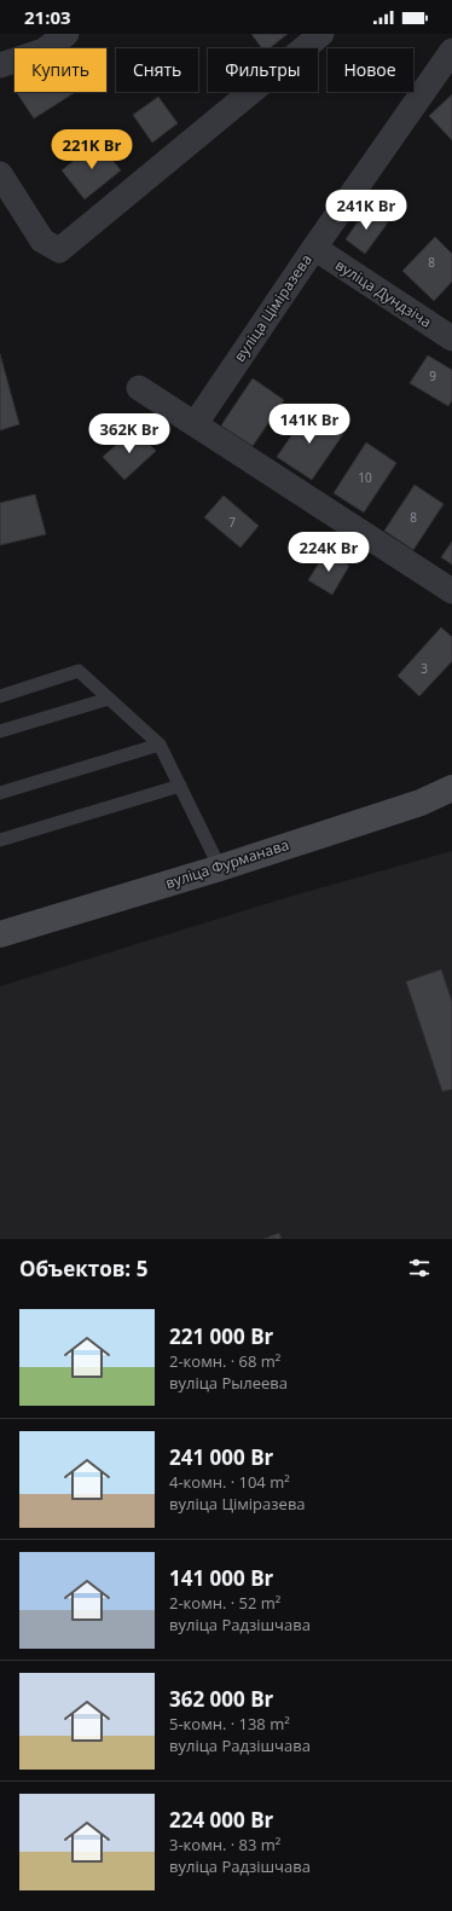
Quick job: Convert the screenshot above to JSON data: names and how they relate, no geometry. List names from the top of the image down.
{
  "streets": {
    "street": ["вуліца Дундзіча", "вуліца Ціміразева", "вуліца Фурманава"]
  },
  "crossings": [
    ["вуліца Дундзіча", "вуліца Ціміразева"]
  ],
  "house_numbers": [
    "8",
    "9",
    "10",
    "8",
    "7",
    "3"
  ],
  "page": {
    "status": "21:03",
    "chip": [
      "Купить",
      "Снять",
      "Фильтры",
      "Новое"
    ],
    "price": [
      "221K Br",
      "241K Br",
      "141K Br",
      "362K Br",
      "224K Br"
    ],
    "heading": "Объектов: 5",
    "list": [
      {
        "name": "221 000 Br",
        "note": "2-комн. · 68 m² · вуліца Рылеева"
      },
      {
        "name": "241 000 Br",
        "note": "4-комн. · 104 m² · вуліца Ціміразева"
      },
      {
        "name": "141 000 Br",
        "note": "2-комн. · 52 m² · вуліца Радзішчава"
      },
      {
        "name": "362 000 Br",
        "note": "5-комн. · 138 m² · вуліца Радзішчава"
      },
      {
        "name": "224 000 Br",
        "note": "3-комн. · 83 m² · вуліца Радзішчава"
      }
    ]
  }
}
